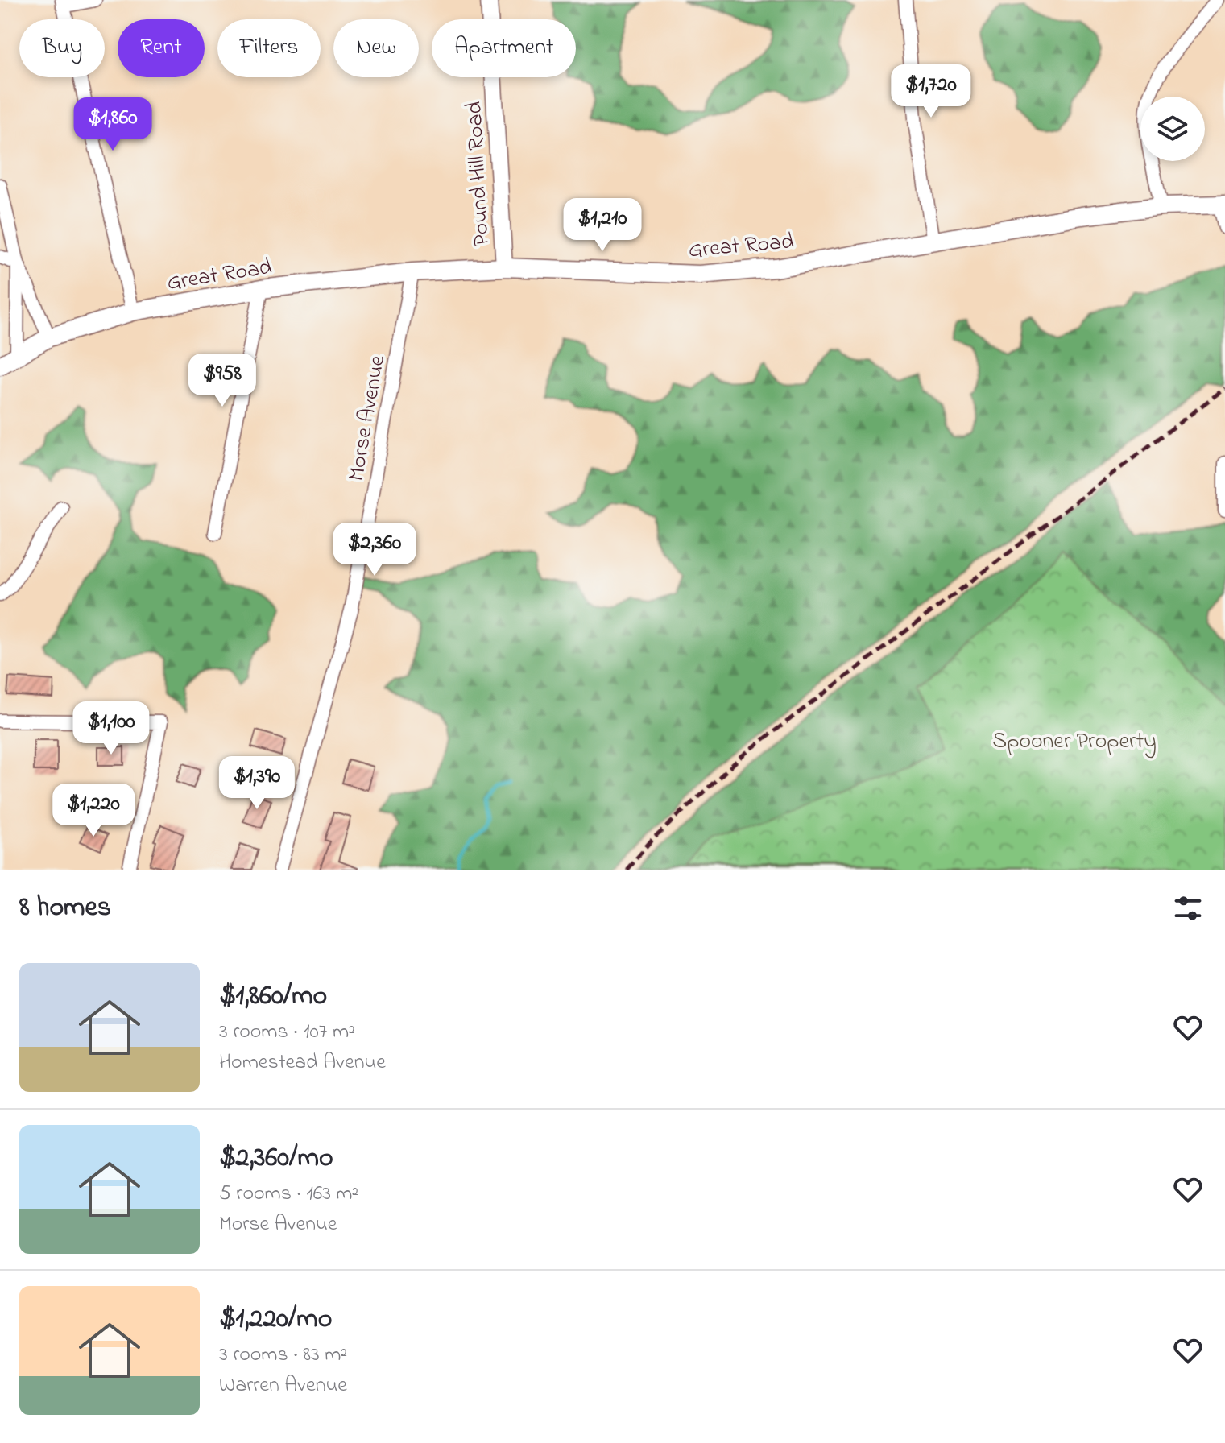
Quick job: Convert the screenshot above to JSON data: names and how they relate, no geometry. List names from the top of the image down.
{
  "streets": {
    "main road": ["Great Road"],
    "street": ["Pound Hill Road", "Morse Avenue"]
  },
  "crossings": [
    ["Pound Hill Road", "Great Road"],
    ["Great Road", "Morse Avenue"]
  ],
  "parks": ["Spooner Property"],
  "page": {
    "chip": [
      "Buy",
      "Rent",
      "Filters",
      "New",
      "Apartment"
    ],
    "price": [
      "$1,720",
      "$1,860",
      "$1,210",
      "$958",
      "$2,360",
      "$1,100",
      "$1,390",
      "$1,220"
    ],
    "heading": "8 homes",
    "list": [
      {
        "name": "$1,860/mo",
        "note": "3 rooms · 107 m² · Homestead Avenue"
      },
      {
        "name": "$2,360/mo",
        "note": "5 rooms · 163 m² · Morse Avenue"
      },
      {
        "name": "$1,220/mo",
        "note": "3 rooms · 83 m² · Warren Avenue"
      }
    ]
  }
}
